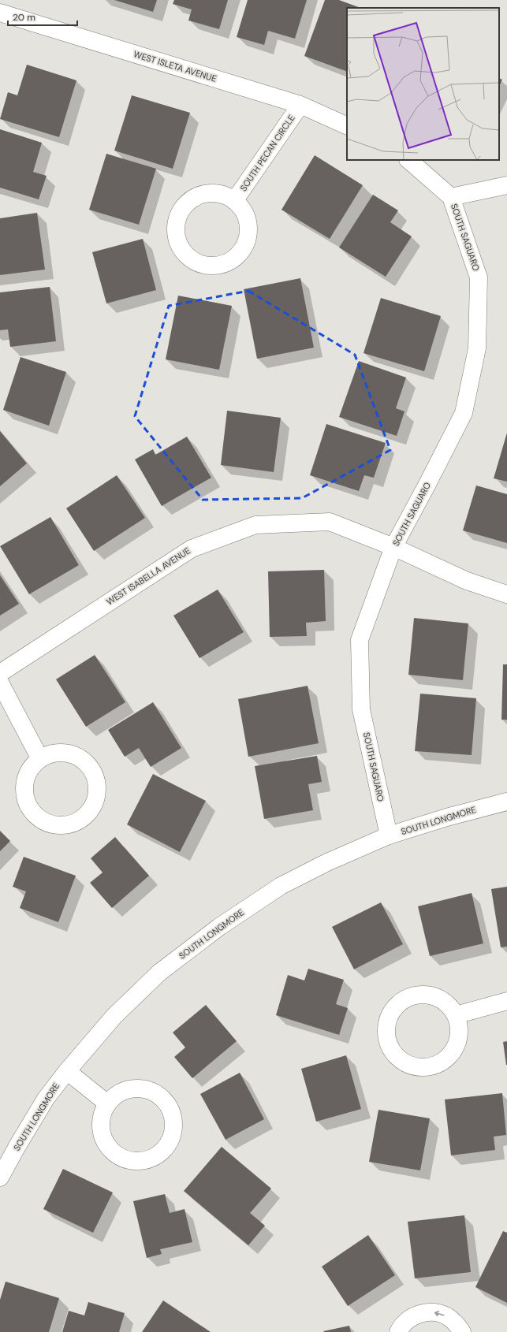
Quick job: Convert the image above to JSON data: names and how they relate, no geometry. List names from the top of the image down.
{
  "streets": {
    "street": [
      "WEST ISLETA AVENUE",
      "SOUTH PECAN CIRCLE",
      "SOUTH SAGUARO",
      "WEST ISABELLA AVENUE",
      "SOUTH LONGMORE"
    ]
  },
  "crossings": [
    ["WEST ISLETA AVENUE", "SOUTH PECAN CIRCLE"],
    ["SOUTH SAGUARO", "WEST ISABELLA AVENUE"],
    ["SOUTH SAGUARO", "SOUTH LONGMORE"]
  ],
  "scale_bar": "20 m"
}
